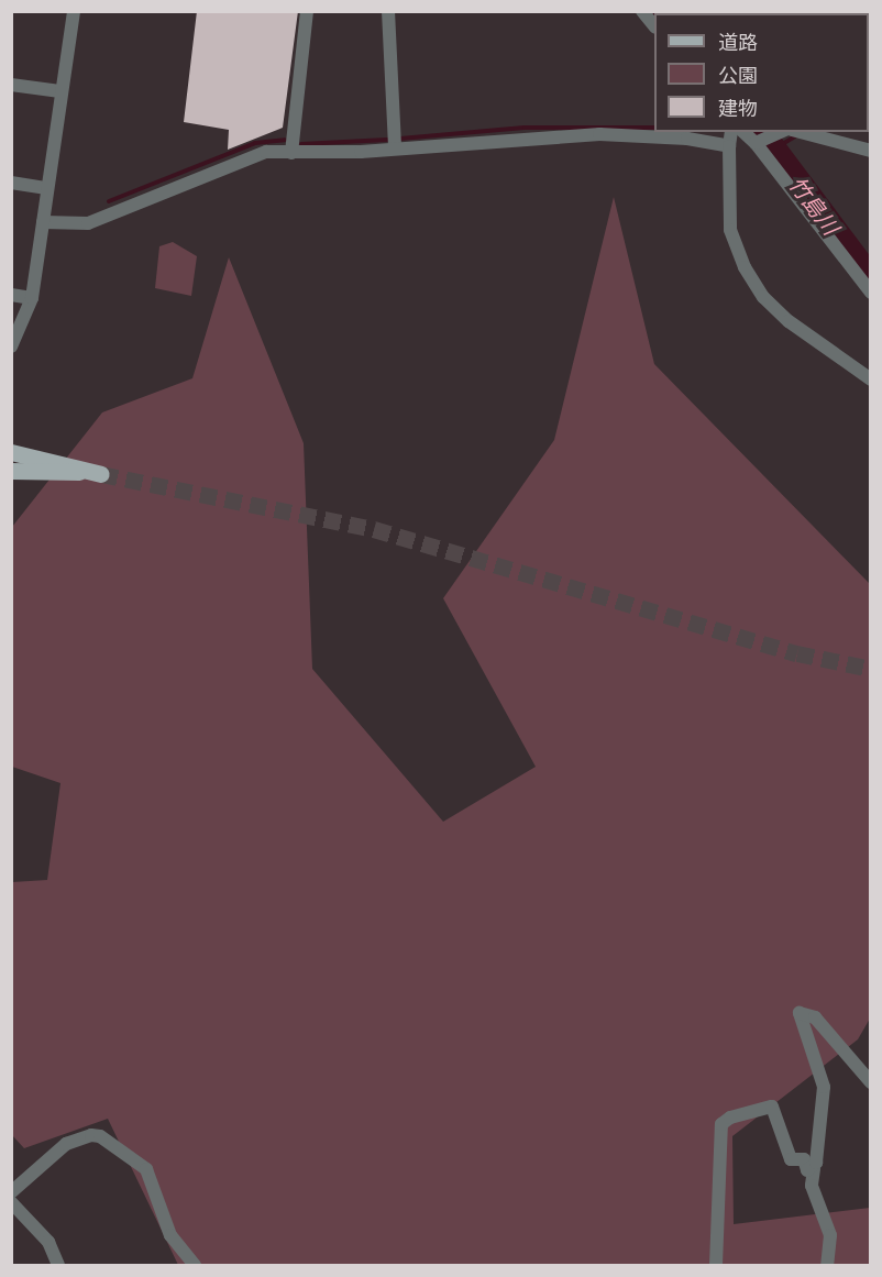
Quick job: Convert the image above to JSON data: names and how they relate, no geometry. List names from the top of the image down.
{
  "water": ["竹島川"],
  "legend": ["道路", "公園", "建物"]
}
